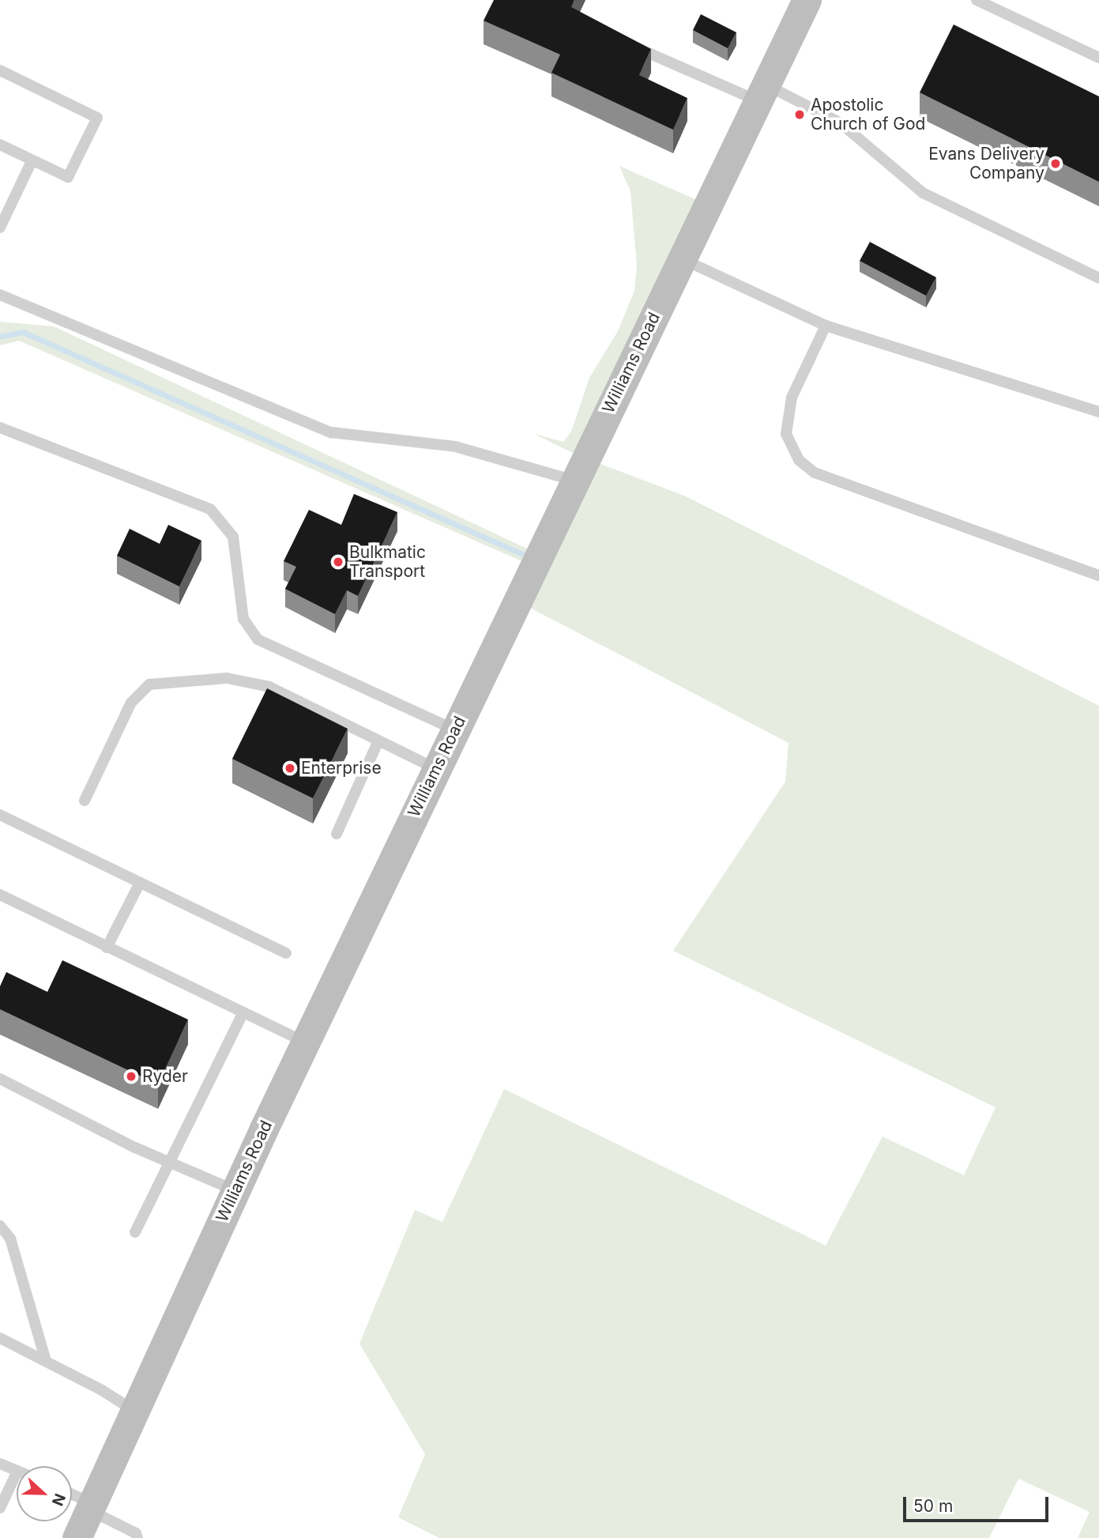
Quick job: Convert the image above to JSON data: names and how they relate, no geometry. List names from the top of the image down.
{
  "streets": {
    "main road": ["Williams Road"]
  },
  "places": [
    "Apostolic Church of God",
    "Evans Delivery Company",
    "Bulkmatic Transport",
    "Enterprise",
    "Ryder"
  ],
  "scale_bar": "50 m",
  "north": "right"
}
